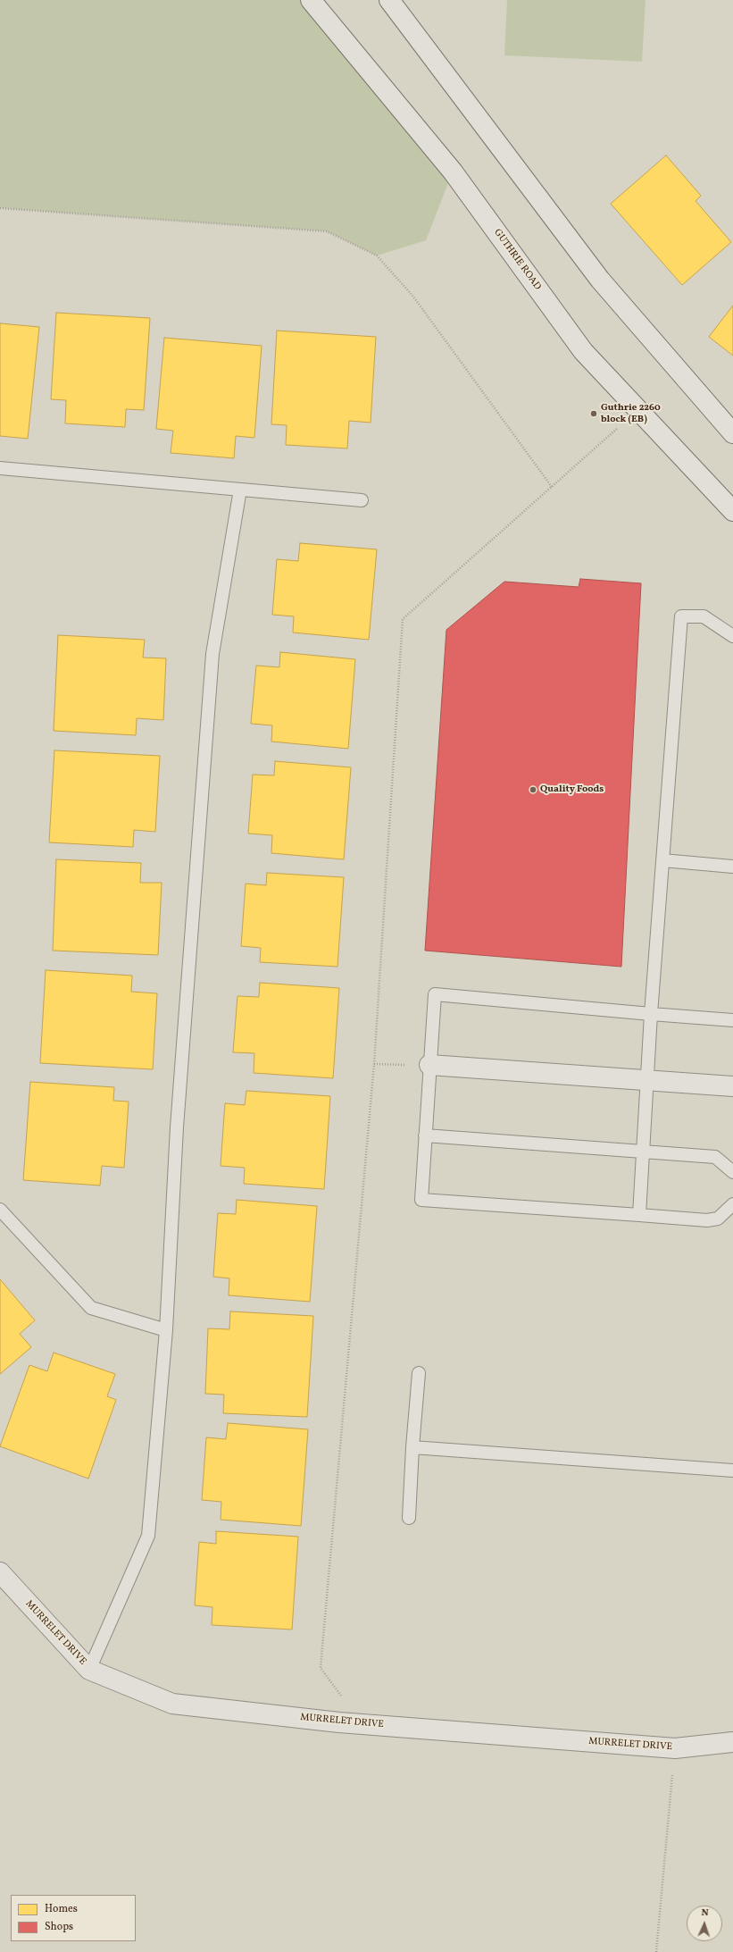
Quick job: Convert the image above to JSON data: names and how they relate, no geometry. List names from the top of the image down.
{
  "streets": {
    "main road": ["GUTHRIE ROAD", "MURRELET DRIVE"]
  },
  "places": ["Guthrie 2260 block (EB)", "Quality Foods"],
  "legend": ["Homes", "Shops"],
  "north": "top"
}
